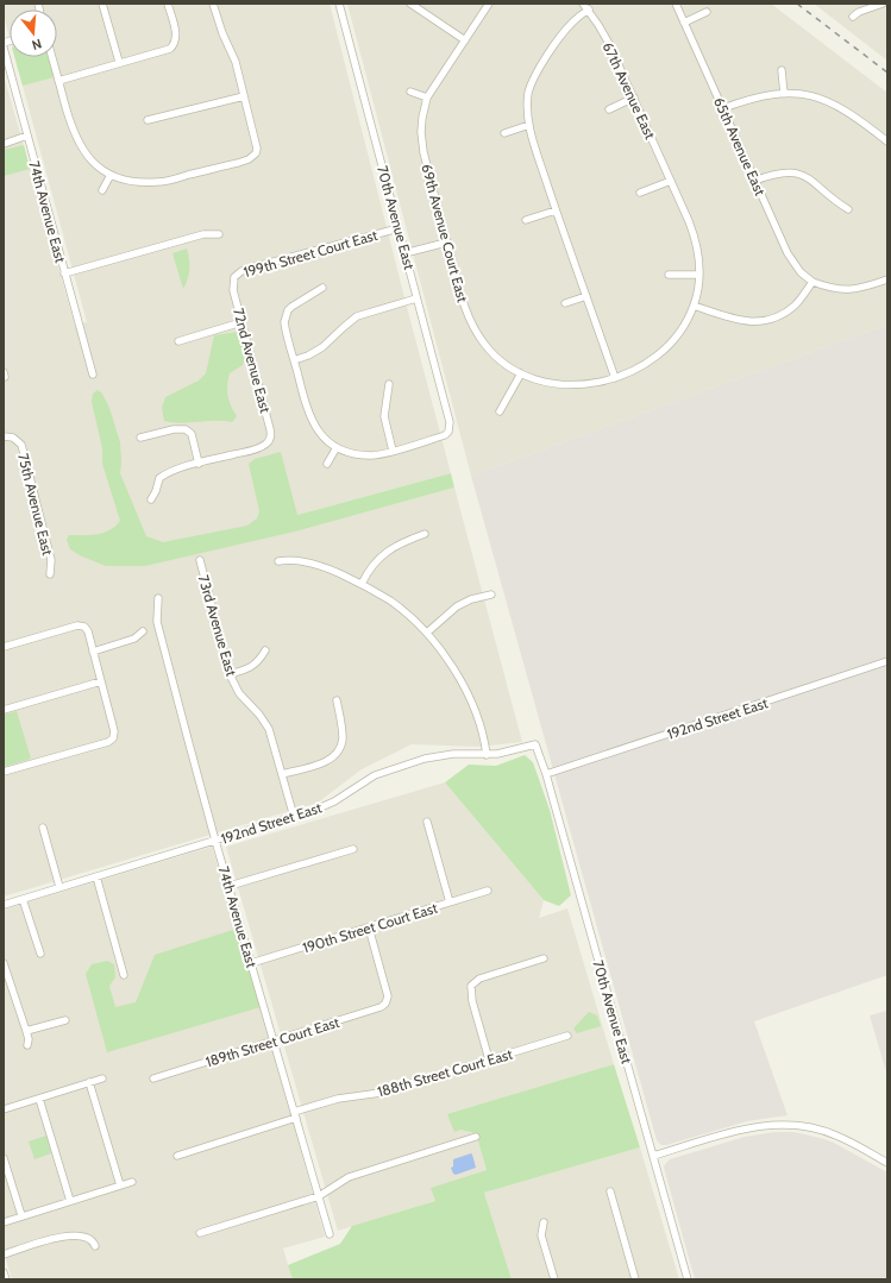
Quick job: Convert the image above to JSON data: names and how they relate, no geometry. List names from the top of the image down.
{
  "streets": {
    "street": [
      "67th Avenue East",
      "65th Avenue East",
      "74th Avenue East",
      "70th Avenue East",
      "69th Avenue Court East",
      "199th Street Court East",
      "72nd Avenue East",
      "75th Avenue East",
      "73rd Avenue East",
      "192nd Street East",
      "190th Street Court East",
      "189th Street Court East",
      "188th Street Court East"
    ]
  },
  "crossings": [
    ["67th Avenue East", "69th Avenue Court East"],
    ["74th Avenue East", "192nd Street East"],
    ["74th Avenue East", "190th Street Court East"],
    ["74th Avenue East", "189th Street Court East"],
    ["74th Avenue East", "188th Street Court East"],
    ["70th Avenue East", "199th Street Court East"],
    ["70th Avenue East", "192nd Street East"],
    ["199th Street Court East", "72nd Avenue East"],
    ["73rd Avenue East", "192nd Street East"],
    ["190th Street Court East", "189th Street Court East"]
  ],
  "north": "bottom"
}
